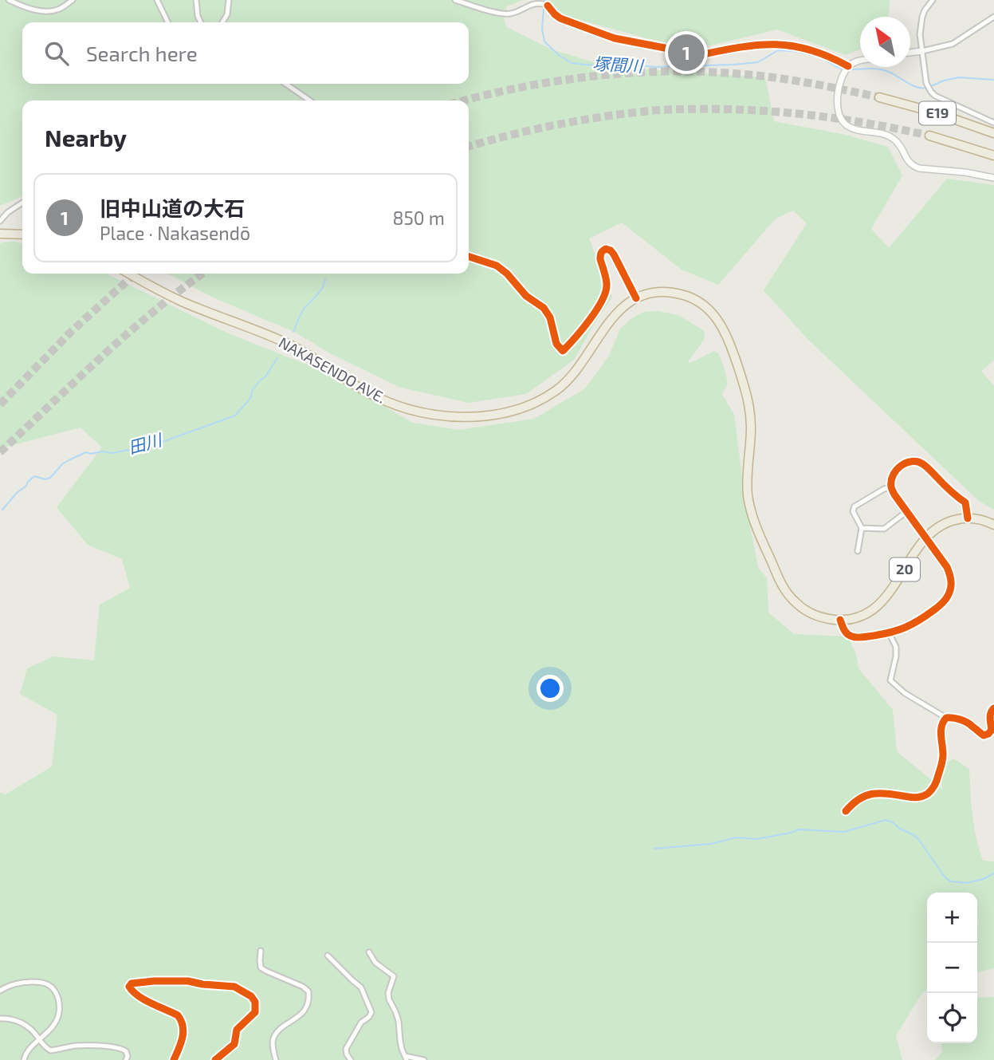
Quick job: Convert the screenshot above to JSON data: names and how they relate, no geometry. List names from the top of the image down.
{
  "streets": {
    "highway": ["E19", "NAKASENDO AVE.", "20"]
  },
  "water": ["塚間川", "田川"],
  "north": "top left",
  "page": {
    "search": "Search here",
    "pins": "1",
    "heading": "Nearby",
    "list": [
      {
        "mark": "1",
        "name": "旧中山道の大石",
        "note": "Place · Nakasendō",
        "value": "850 m"
      }
    ],
    "map_buttons": ["+", "−"]
  }
}
